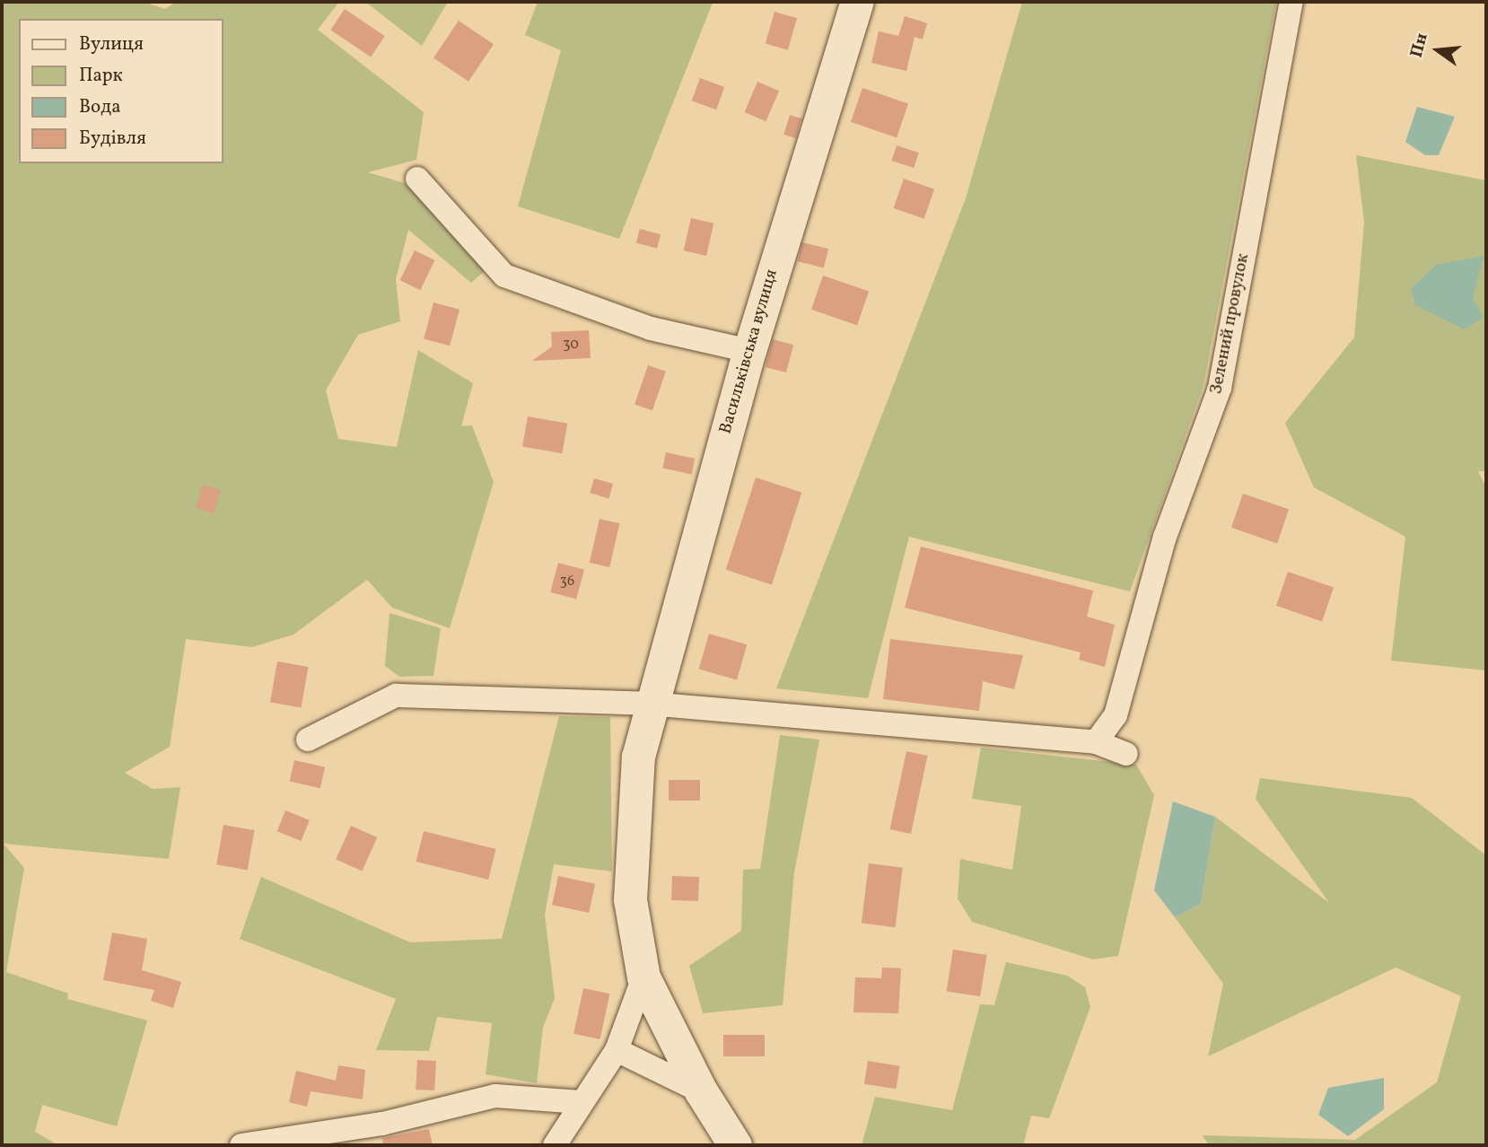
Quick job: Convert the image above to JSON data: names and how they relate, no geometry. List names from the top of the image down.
{
  "streets": {
    "street": ["Зелений провулок", "Васильківська вулиця"]
  },
  "house_numbers": ["30", "36"],
  "legend": [
    "Вулиця",
    "Парк",
    "Вода",
    "Будівля"
  ],
  "north": "left"
}
